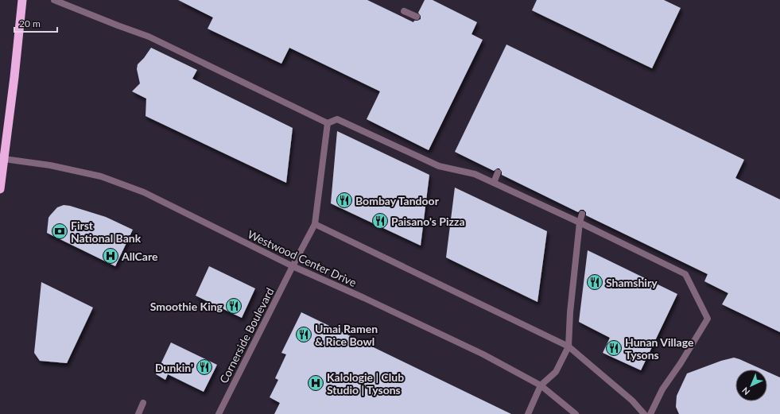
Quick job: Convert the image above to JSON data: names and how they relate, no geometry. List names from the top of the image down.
{
  "streets": {
    "street": ["Westwood Center Drive", "Cornerside Boulevard"]
  },
  "crossings": [
    ["Westwood Center Drive", "Cornerside Boulevard"]
  ],
  "places": {
    "restaurant": [
      "Bombay Tandoor",
      "Paisano's Pizza",
      "Shamshiry",
      "Smoothie King",
      "Umai Ramen & Rice Bowl",
      "Hunan Village Tysons",
      "Dunkin'"
    ],
    "bank": ["First National Bank"],
    "hospital": ["AllCare", "Kalologie | Club Studio | Tysons"]
  },
  "scale_bar": "20 m",
  "north": "bottom left"
}
